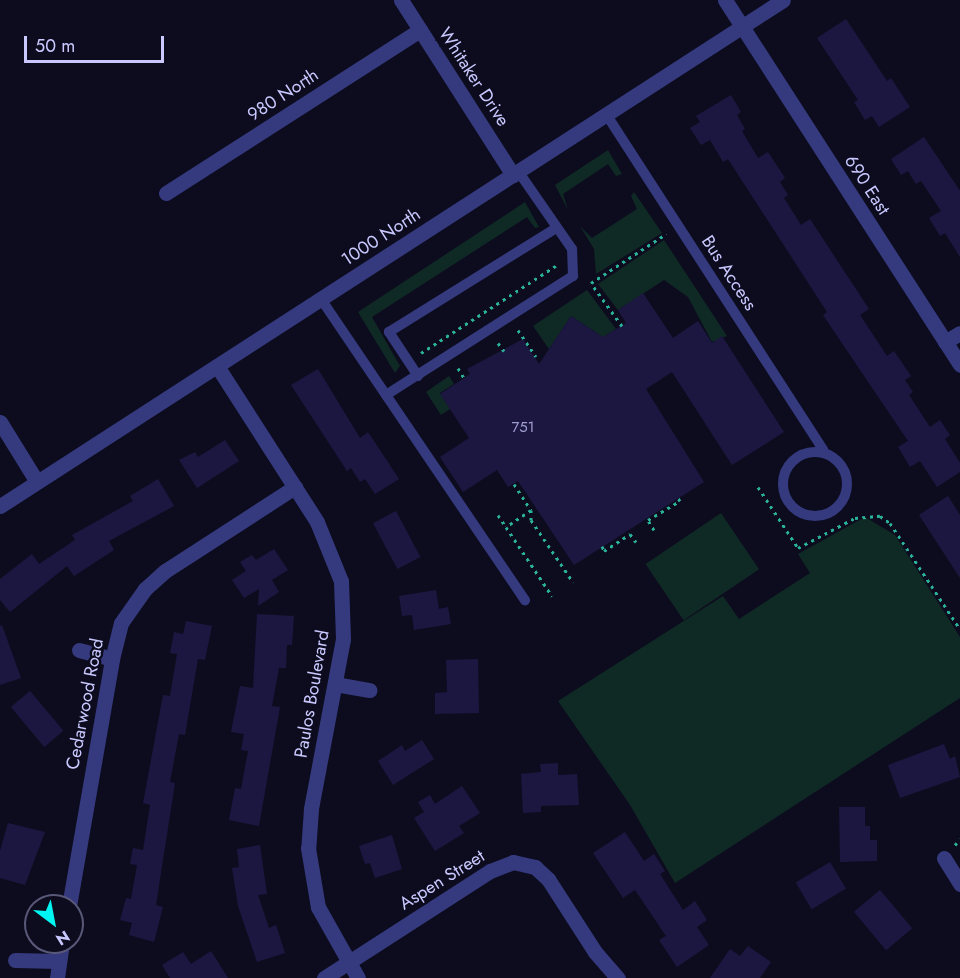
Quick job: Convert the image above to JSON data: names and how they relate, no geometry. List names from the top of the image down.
{
  "streets": {
    "street": [
      "Whitaker Drive",
      "980 North",
      "690 East",
      "1000 North",
      "Paulos Boulevard",
      "Cedarwood Road",
      "Aspen Street"
    ],
    "lane": ["Bus Access"]
  },
  "crossings": [
    ["Whitaker Drive", "980 North"],
    ["Whitaker Drive", "1000 North"],
    ["690 East", "1000 North"],
    ["1000 North", "Bus Access"],
    ["1000 North", "Paulos Boulevard"],
    ["Paulos Boulevard", "Cedarwood Road"],
    ["Paulos Boulevard", "Aspen Street"]
  ],
  "house_numbers": ["751"],
  "scale_bar": "50 m",
  "north": "bottom right"
}
